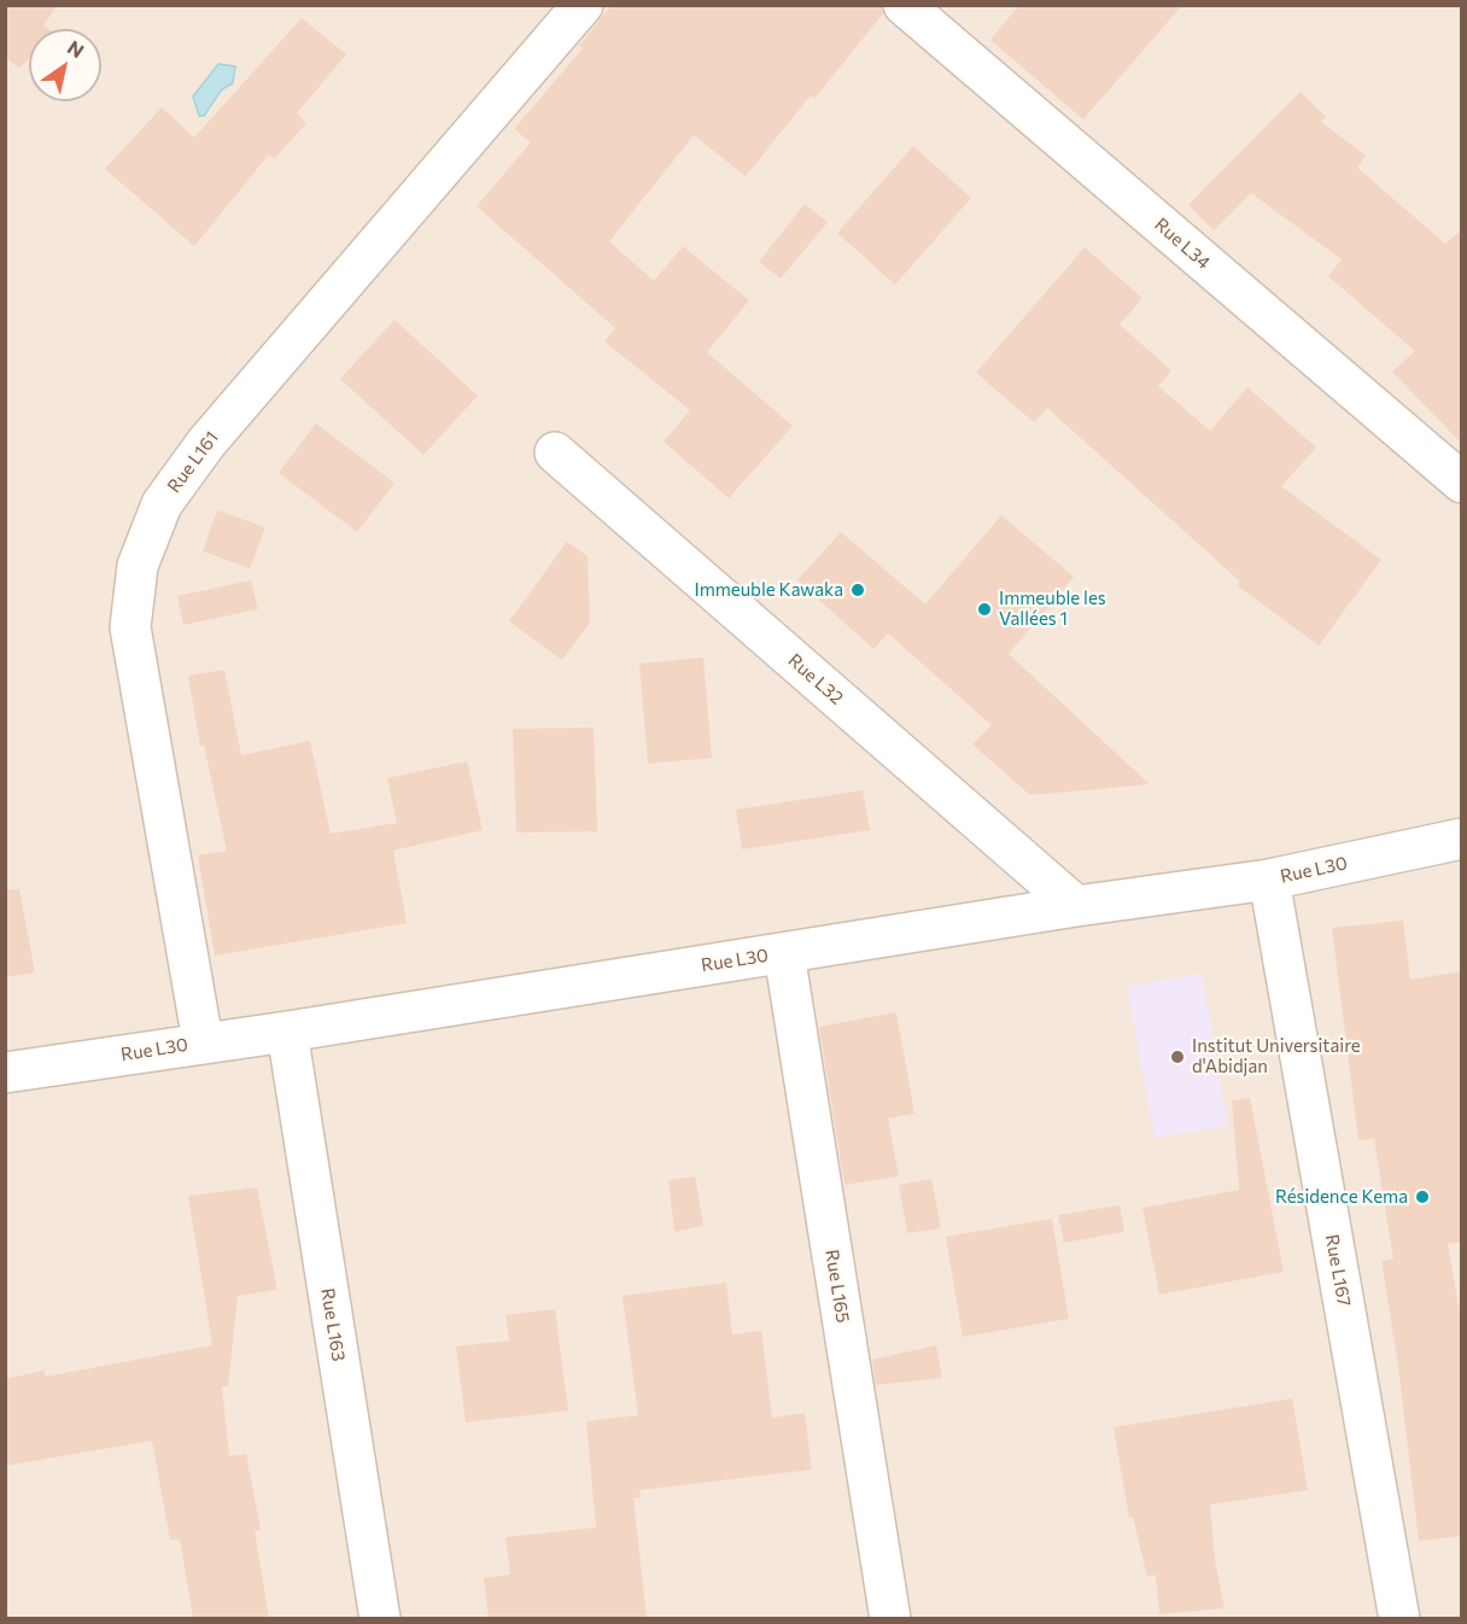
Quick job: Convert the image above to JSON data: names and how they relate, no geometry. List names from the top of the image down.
{
  "streets": {
    "street": [
      "Rue L34",
      "Rue L161",
      "Rue L32",
      "Rue L30",
      "Rue L167",
      "Rue L165",
      "Rue L163"
    ]
  },
  "crossings": [
    ["Rue L161", "Rue L30"],
    ["Rue L32", "Rue L30"],
    ["Rue L30", "Rue L167"],
    ["Rue L30", "Rue L165"],
    ["Rue L30", "Rue L163"]
  ],
  "places": [
    "Immeuble Kawaka",
    "Immeuble les Vallées 1",
    "Institut Universitaire d'Abidjan",
    "Résidence Kema"
  ],
  "north": "top right"
}
